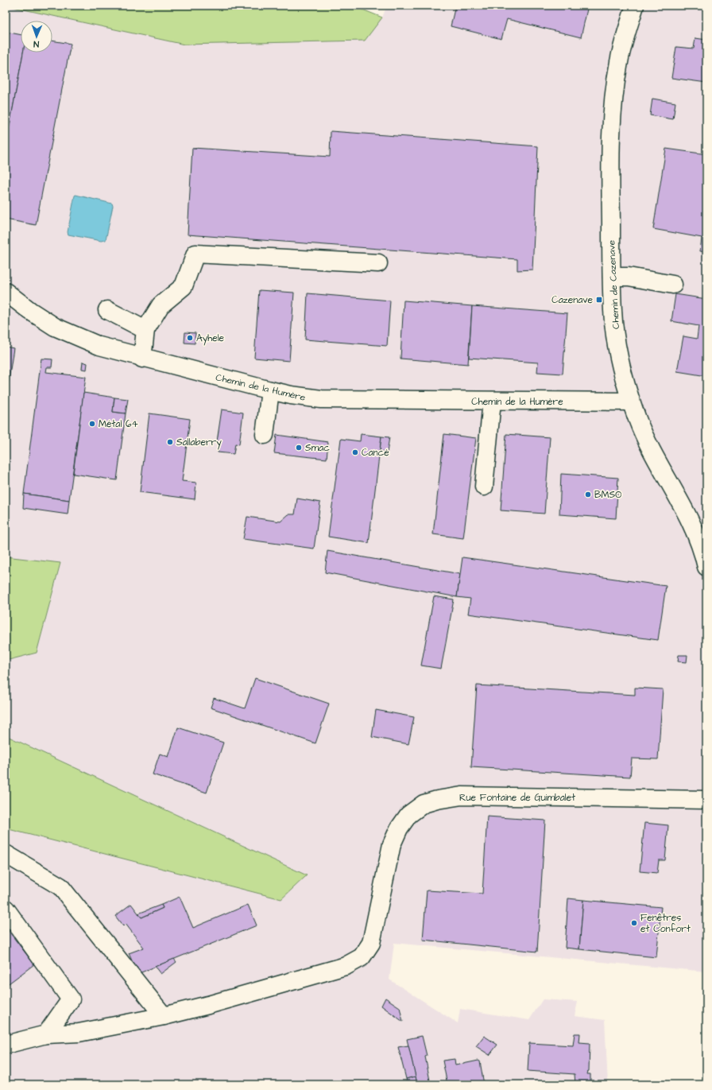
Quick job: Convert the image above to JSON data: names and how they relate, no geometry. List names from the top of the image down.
{
  "streets": {
    "street": ["Chemin de Cazenave", "Chemin de la Humère", "Rue Fontaine de Guimbalet"]
  },
  "crossings": [
    ["Chemin de Cazenave", "Chemin de la Humère"]
  ],
  "places": {
    "transit": ["Cazenave"],
    "other": [
      "Ayhele",
      "Métal 64",
      "Sallaberry",
      "Smac",
      "Cancé",
      "BMSO",
      "Fenêtres et Confort"
    ]
  },
  "north": "bottom"
}
